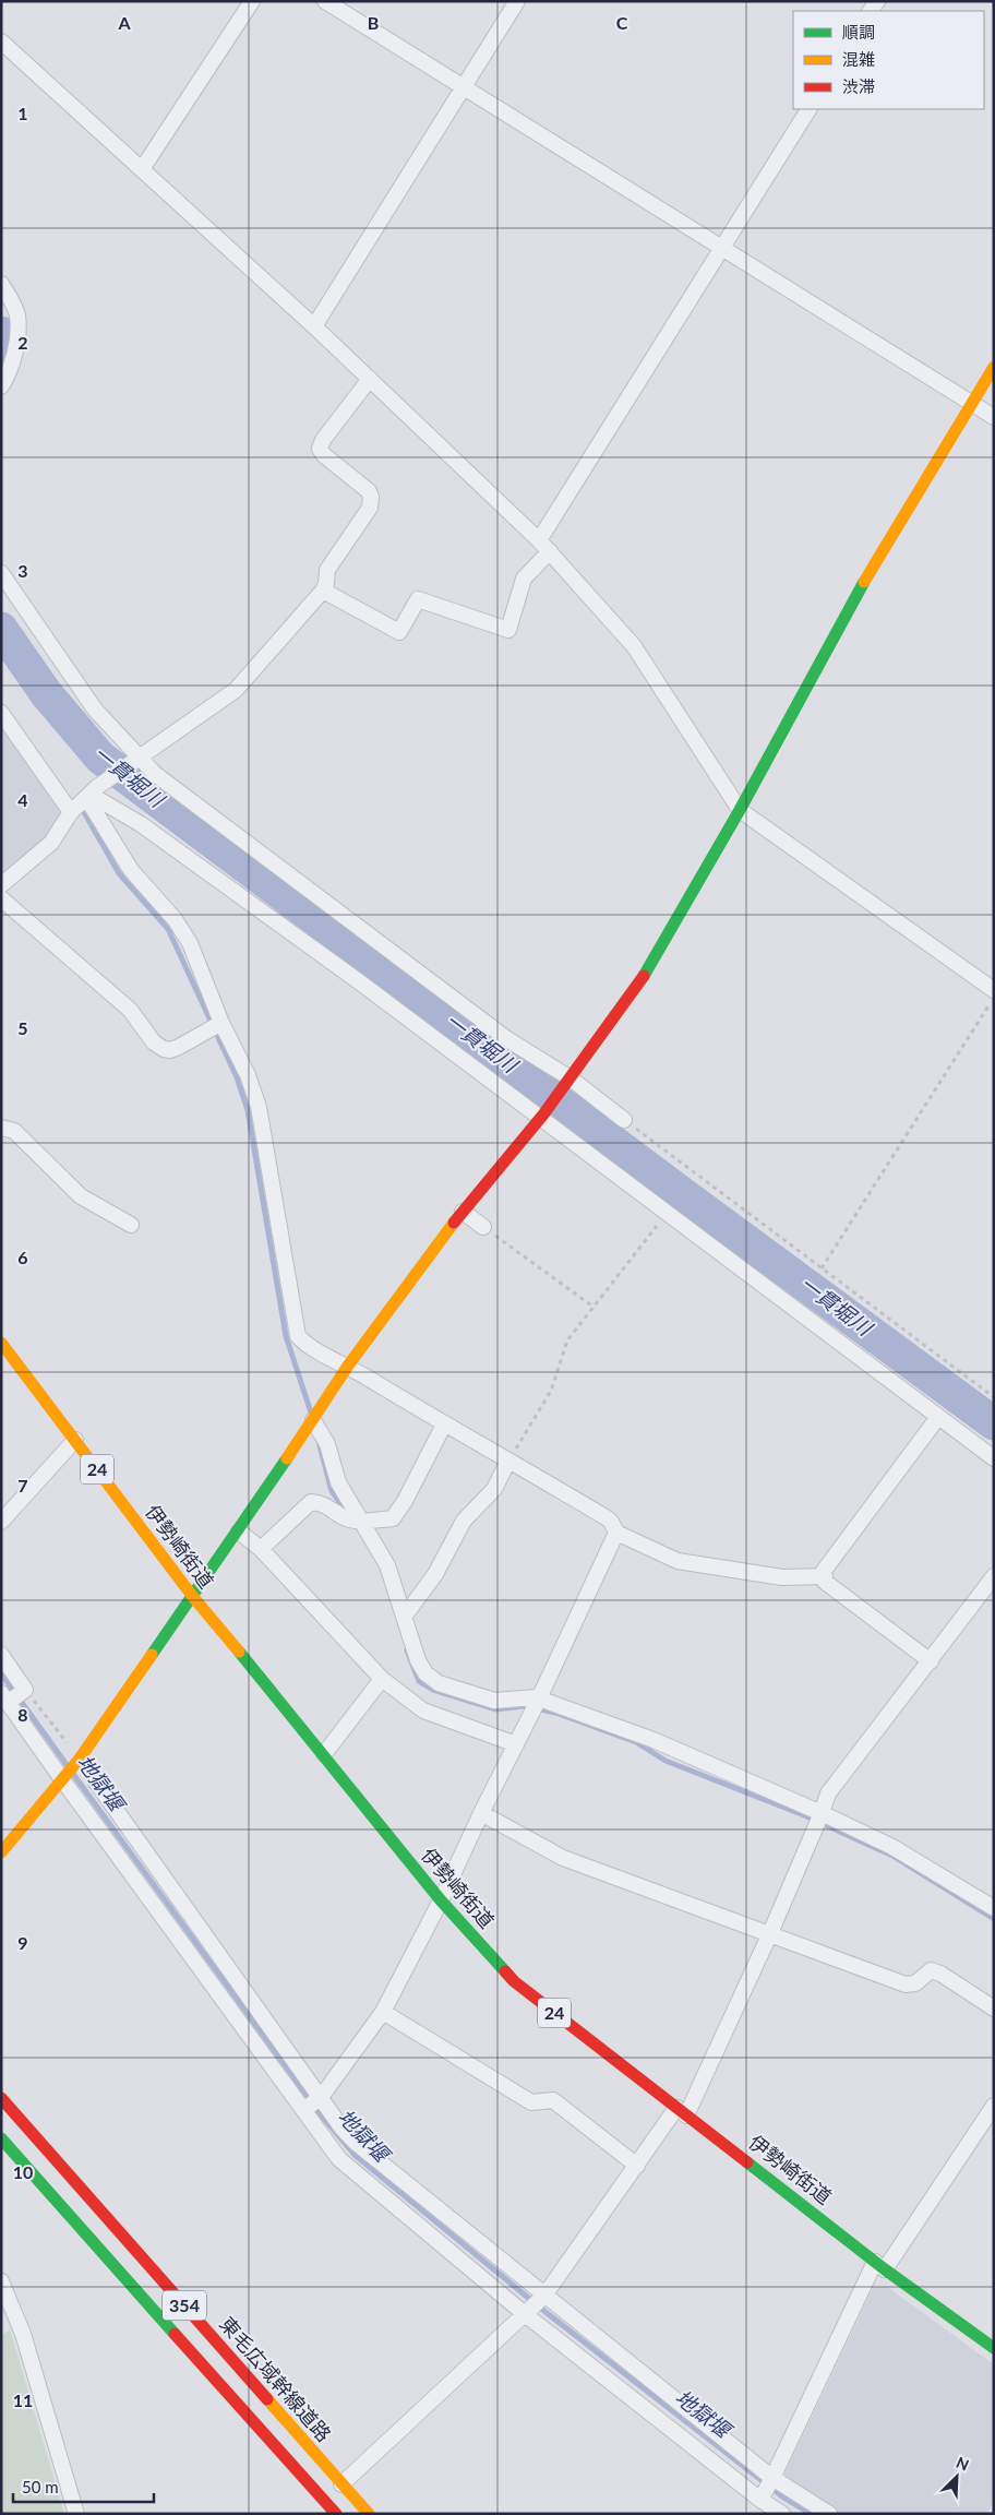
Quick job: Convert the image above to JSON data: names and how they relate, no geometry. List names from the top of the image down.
{
  "streets": {
    "main road": [
      "24",
      "伊勢崎街道",
      "354",
      "東毛広域幹線道路"
    ]
  },
  "water": ["一貫堀川", "地獄堰"],
  "legend": ["順調", "混雑", "渋滞"],
  "scale_bar": "50 m",
  "north": "top right",
  "grid": {
    "columns": ["A", "B", "C"],
    "rows": [
      "1",
      "2",
      "3",
      "4",
      "5",
      "6",
      "7",
      "8",
      "9",
      "10",
      "11"
    ]
  }
}
